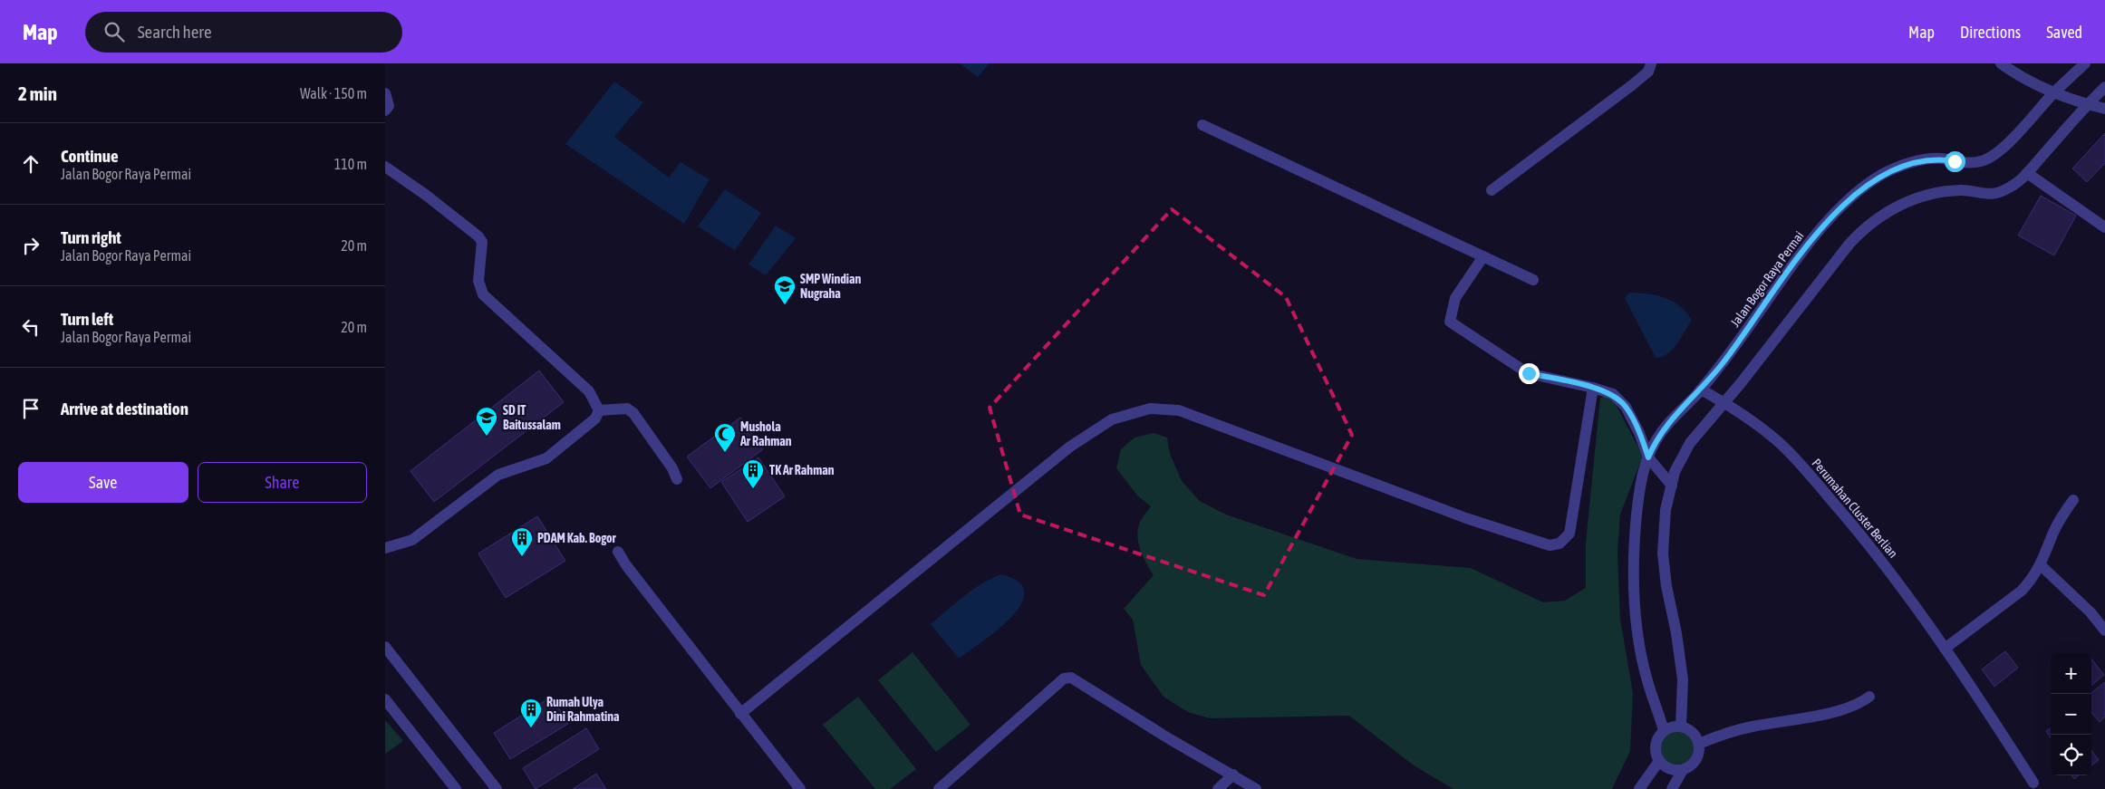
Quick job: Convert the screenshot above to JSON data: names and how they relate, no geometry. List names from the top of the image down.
{
  "streets": {
    "street": ["Jalan Bogor Raya Permai", "Perumahan Cluster Berlian"]
  },
  "places": {
    "school or university": ["SMP Windian Nugraha", "SD IT Baitussalam"],
    "mosque": ["Mushola Ar Rahman"],
    "building": ["TK Ar Rahman", "PDAM Kab. Bogor", "Rumah Ulya Dini Rahmatina"]
  },
  "page": {
    "header": "Map",
    "search": "Search here",
    "nav": ["Map", "Directions", "Saved"],
    "heading": ["2 min", "Walk · 150 m"],
    "list": [
      ["Continue", "Jalan Bogor Raya Permai", "110 m"],
      ["Turn right", "Jalan Bogor Raya Permai", "20 m"],
      ["Turn left", "Jalan Bogor Raya Permai", "20 m"],
      "Arrive at destination"
    ],
    "buttons": ["Save", "Share"],
    "map_buttons": ["+", "−"]
  }
}
